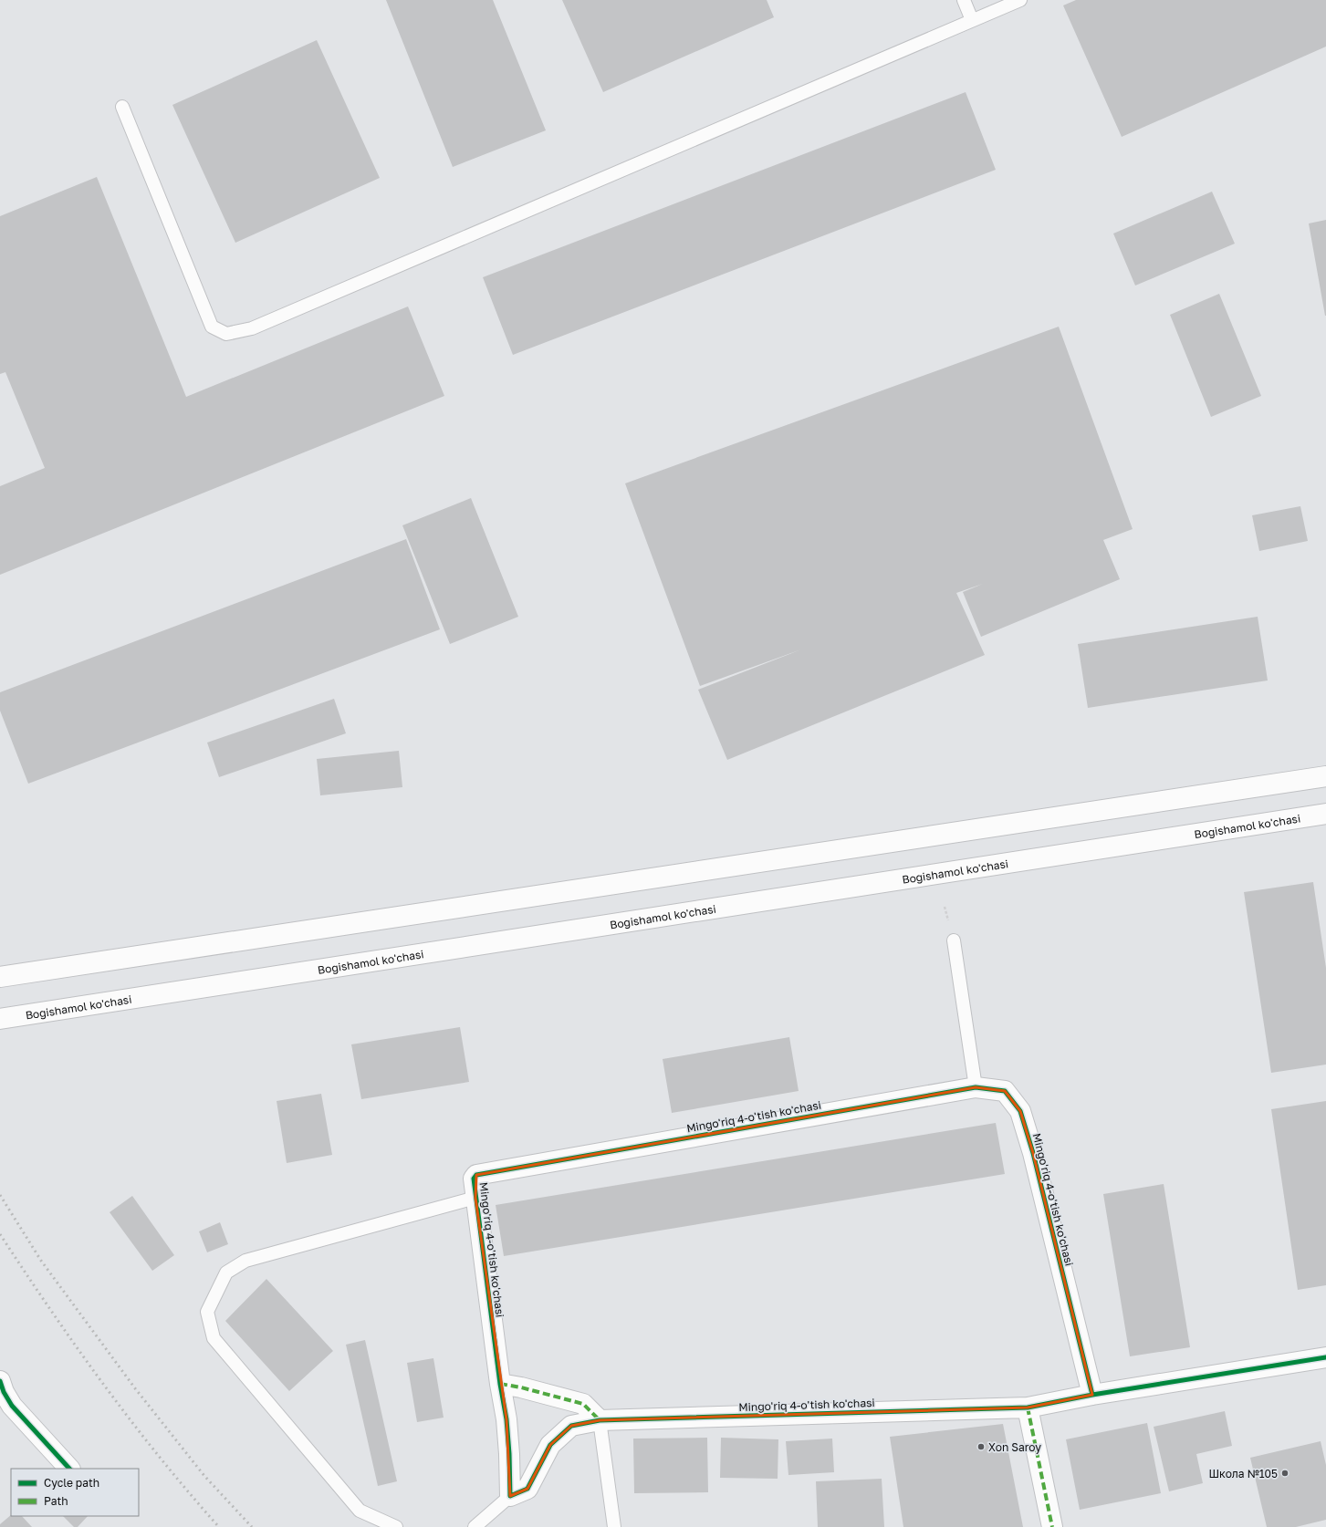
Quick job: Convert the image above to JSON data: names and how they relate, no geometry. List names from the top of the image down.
{
  "streets": {
    "main road": ["Bogishamol ko'chasi", "Mingo'riq 4-o'tish ko'chasi"]
  },
  "places": ["Xon Saroy", "Школа №105"],
  "legend": ["Cycle path", "Path"]
}
